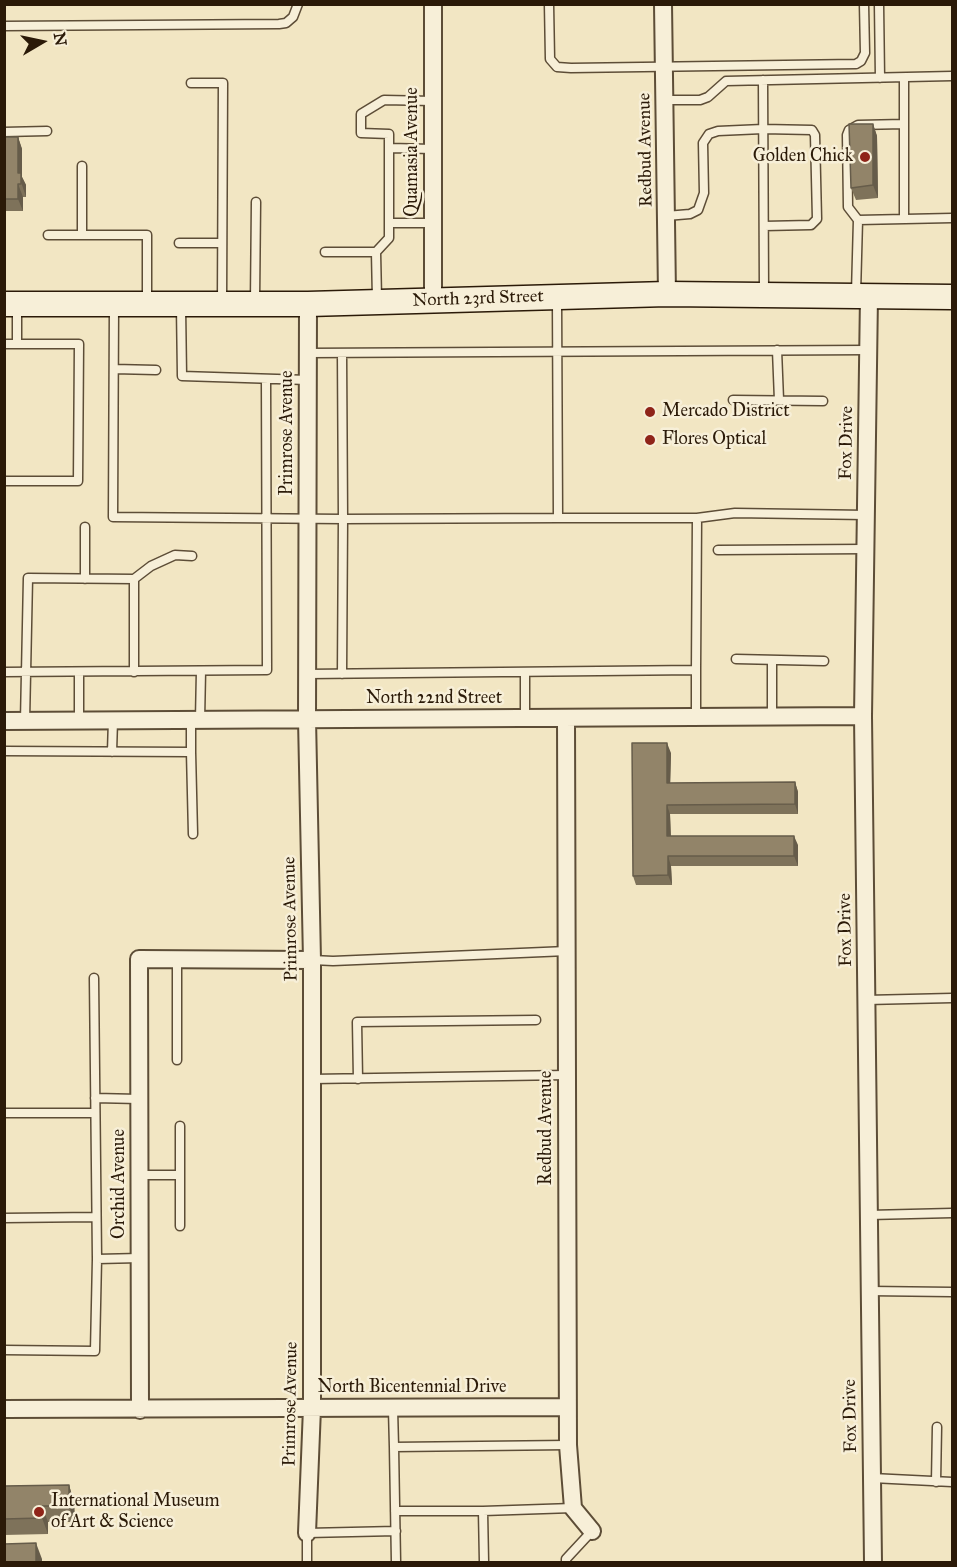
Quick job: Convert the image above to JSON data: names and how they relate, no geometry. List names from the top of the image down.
{
  "streets": {
    "main road": ["North 23rd Street"],
    "street": [
      "Redbud Avenue",
      "Quamasia Avenue",
      "Primrose Avenue",
      "Fox Drive",
      "North 22nd Street",
      "Orchid Avenue",
      "North Bicentennial Drive"
    ]
  },
  "crossings": [
    ["Redbud Avenue", "North 23rd Street"],
    ["Redbud Avenue", "North 22nd Street"],
    ["Redbud Avenue", "North Bicentennial Drive"],
    ["Quamasia Avenue", "North 23rd Street"],
    ["North 23rd Street", "Primrose Avenue"],
    ["North 23rd Street", "Fox Drive"],
    ["Primrose Avenue", "North 22nd Street"],
    ["Primrose Avenue", "North Bicentennial Drive"],
    ["Fox Drive", "North 22nd Street"],
    ["Orchid Avenue", "North Bicentennial Drive"]
  ],
  "places": [
    "Golden Chick",
    "Mercado District",
    "Flores Optical",
    "International Museum of Art & Science"
  ],
  "north": "right"
}
